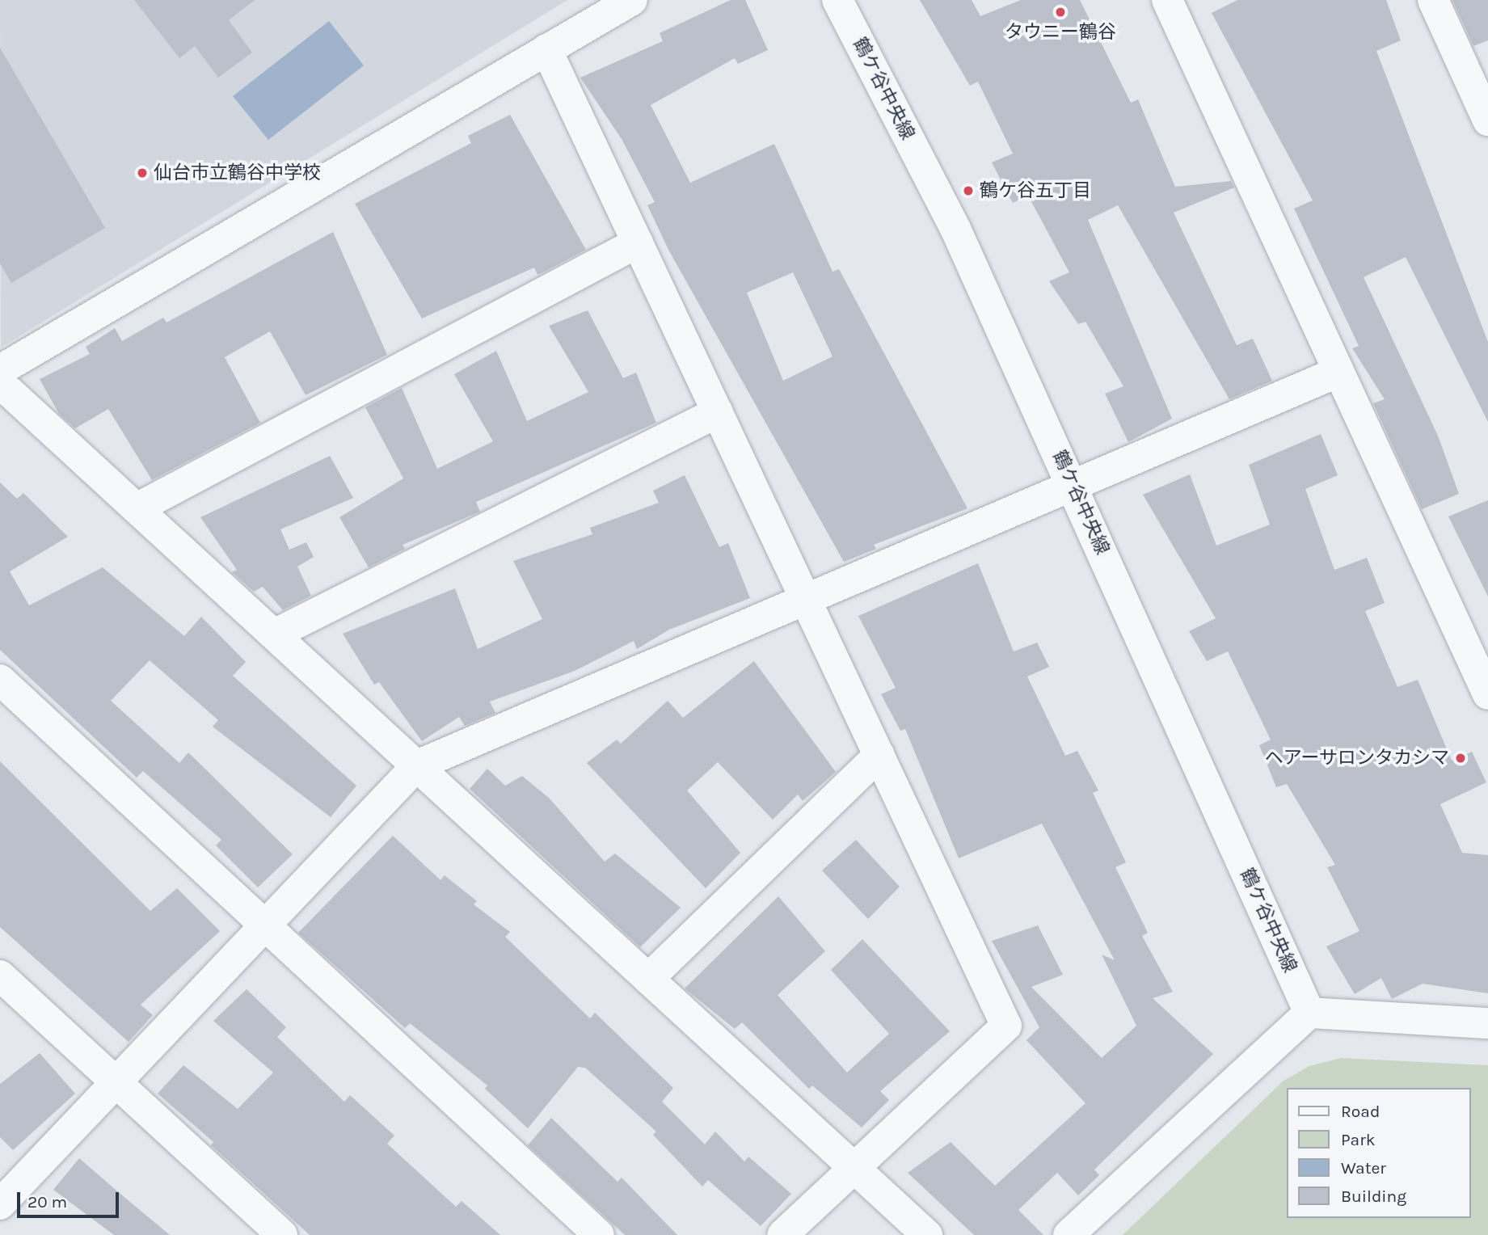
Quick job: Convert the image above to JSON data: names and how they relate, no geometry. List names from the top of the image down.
{
  "streets": {
    "street": ["鶴ケ谷中央線"]
  },
  "places": [
    "タウニー鶴谷",
    "仙台市立鶴谷中学校",
    "鶴ケ谷五丁目",
    "ヘアーサロンタカシマ"
  ],
  "legend": [
    "Road",
    "Park",
    "Water",
    "Building"
  ],
  "scale_bar": "20 m"
}
